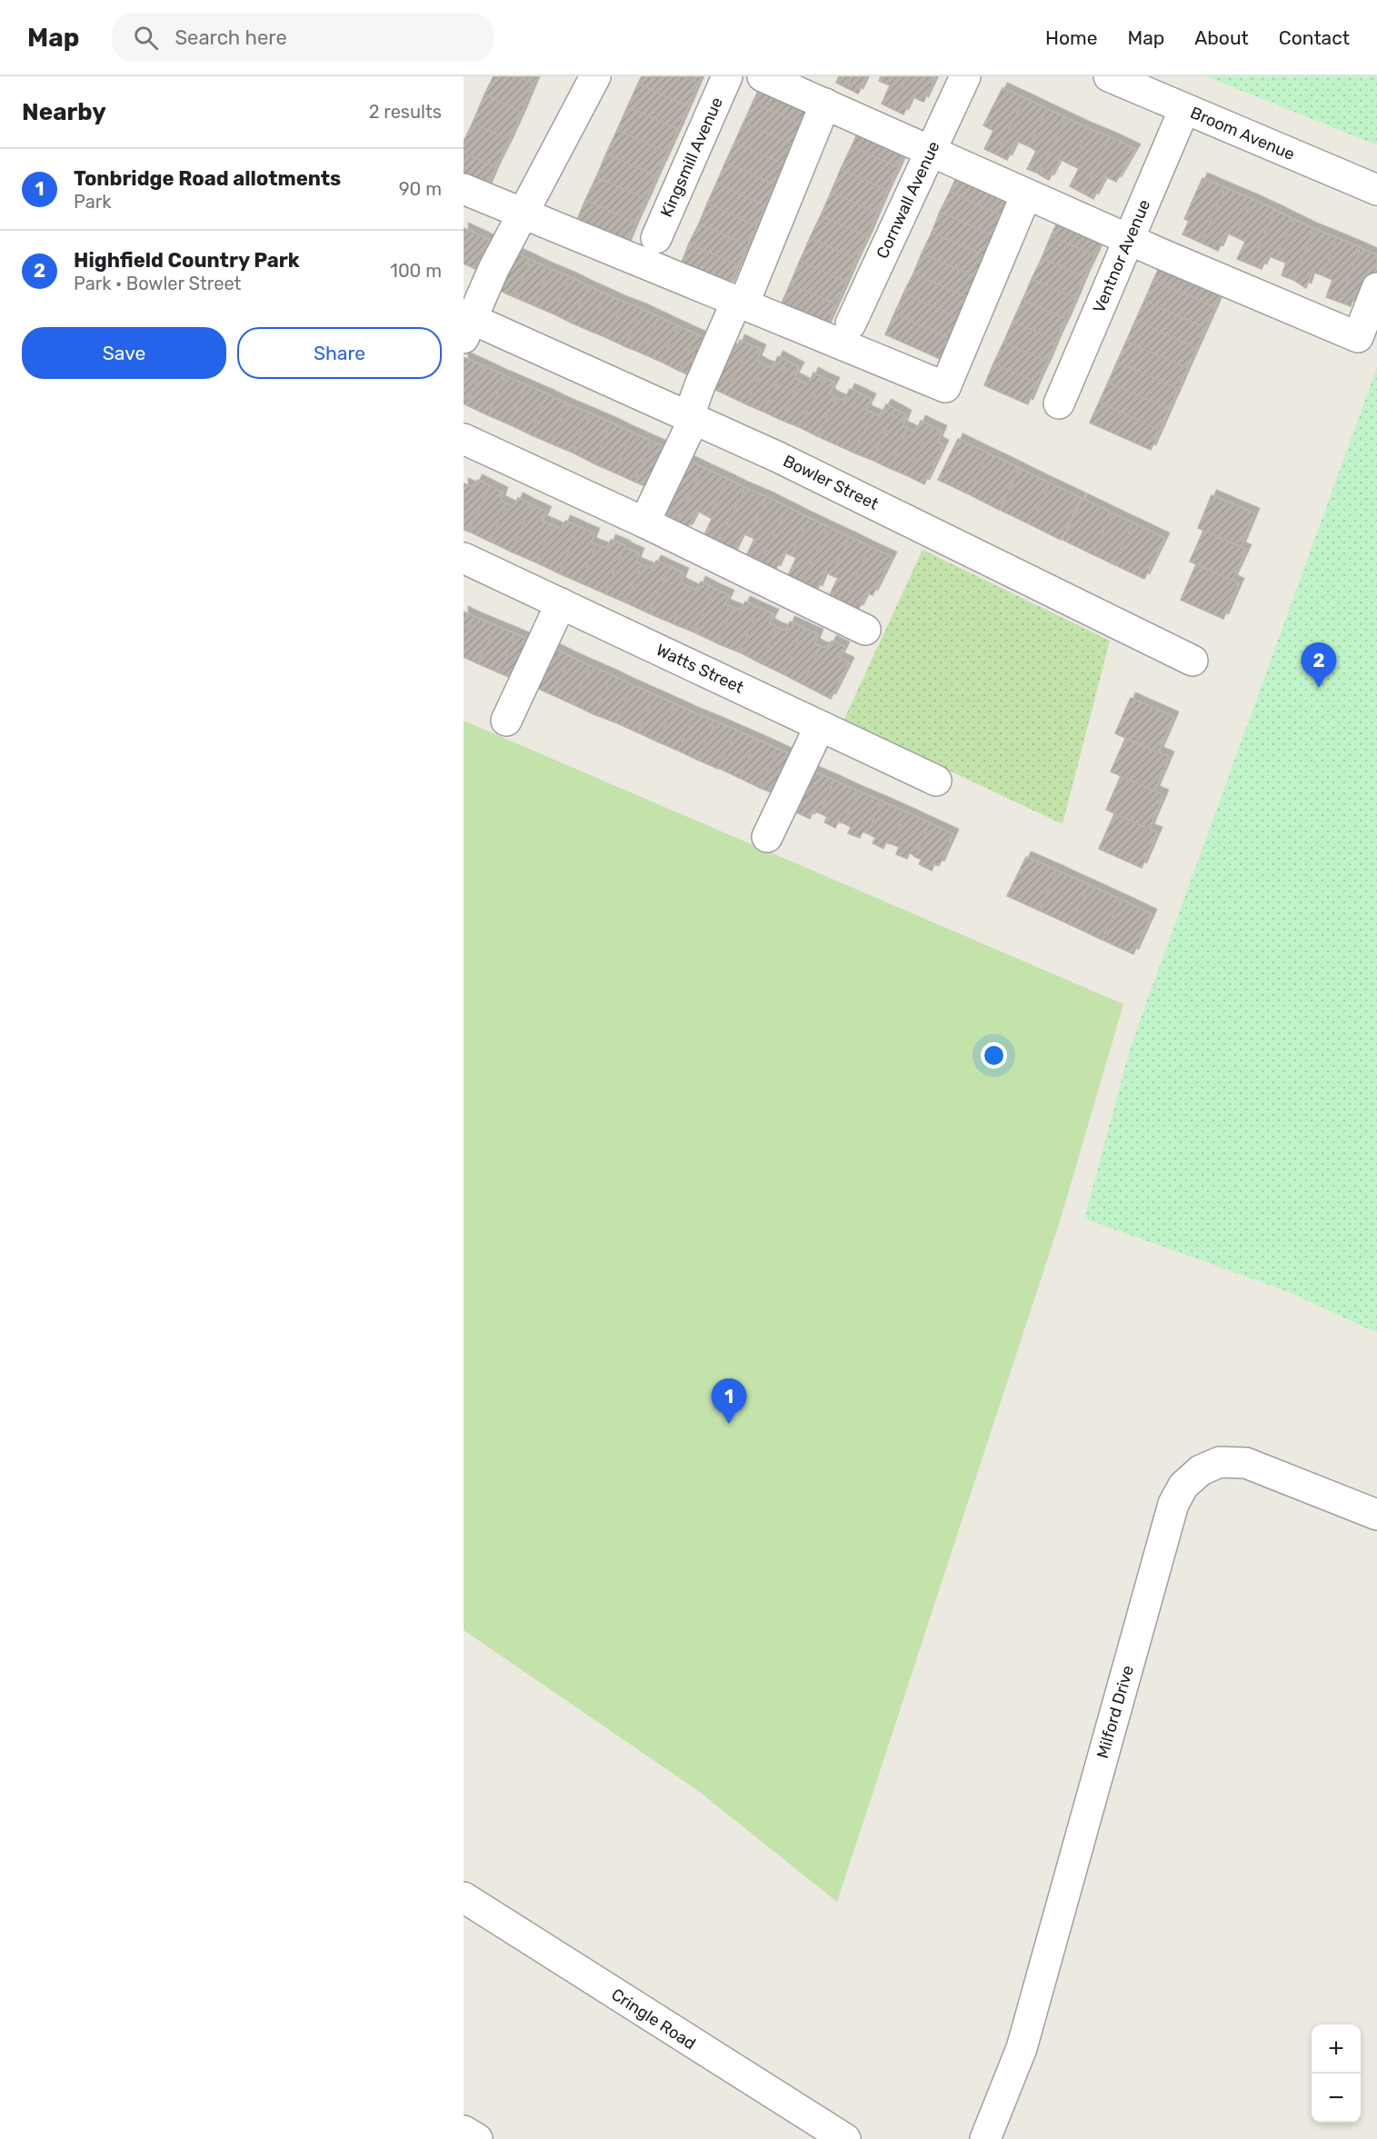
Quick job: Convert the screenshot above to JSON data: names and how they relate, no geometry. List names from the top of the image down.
{
  "streets": {
    "street": [
      "Broom Avenue",
      "Kingsmill Avenue",
      "Cornwall Avenue",
      "Ventnor Avenue",
      "Bowler Street",
      "Watts Street",
      "Milford Drive",
      "Cringle Road"
    ]
  },
  "crossings": [
    ["Broom Avenue", "Ventnor Avenue"]
  ],
  "page": {
    "header": "Map",
    "search": "Search here",
    "nav": [
      "Home",
      "Map",
      "About",
      "Contact"
    ],
    "heading": ["Nearby", "2 results"],
    "list": [
      {
        "mark": "1",
        "name": "Tonbridge Road allotments",
        "note": "Park",
        "value": "90 m"
      },
      {
        "mark": "2",
        "name": "Highfield Country Park",
        "note": "Park · Bowler Street",
        "value": "100 m"
      }
    ],
    "buttons": ["Save", "Share"],
    "pins": ["2", "1"],
    "map_buttons": ["+", "−"]
  }
}
